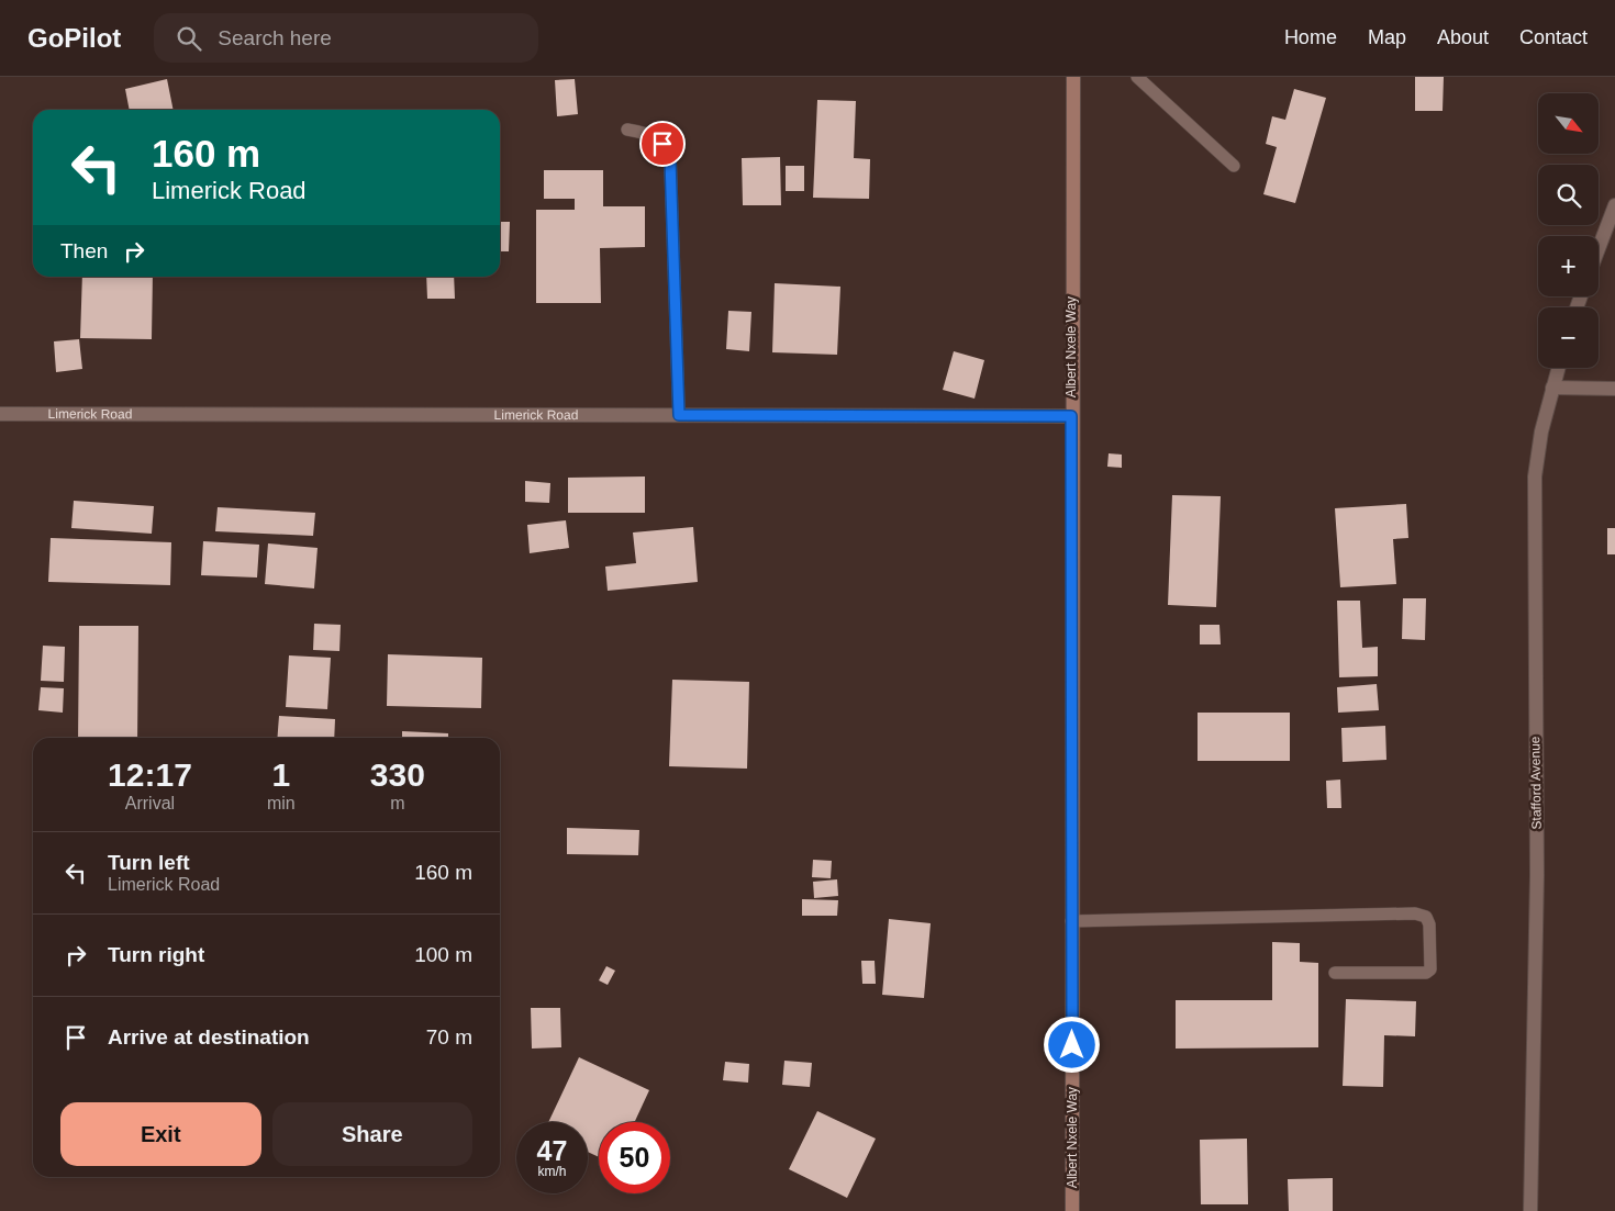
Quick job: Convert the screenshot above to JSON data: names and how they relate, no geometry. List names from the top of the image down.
{
  "streets": {
    "main road": ["Albert Nxele Way"],
    "street": ["Limerick Road", "Stafford Avenue"]
  },
  "crossings": [
    ["Albert Nxele Way", "Limerick Road"]
  ],
  "north": "bottom right",
  "page": {
    "header": "GoPilot",
    "search": "Search here",
    "nav": [
      "Home",
      "Map",
      "About",
      "Contact"
    ],
    "map_buttons": ["+", "−"],
    "turn": ["160 m", "Limerick Road"],
    "then": "Then",
    "eta": [
      "12:17",
      "Arrival",
      "1",
      "min",
      "330",
      "m"
    ],
    "list": [
      {
        "name": "Turn left",
        "note": "Limerick Road",
        "value": "160 m"
      },
      {
        "name": "Turn right",
        "value": "100 m"
      },
      {
        "name": "Arrive at destination",
        "value": "70 m"
      }
    ],
    "buttons": ["Exit", "Share"],
    "speed": "47 km/h",
    "limit": "50"
  }
}
